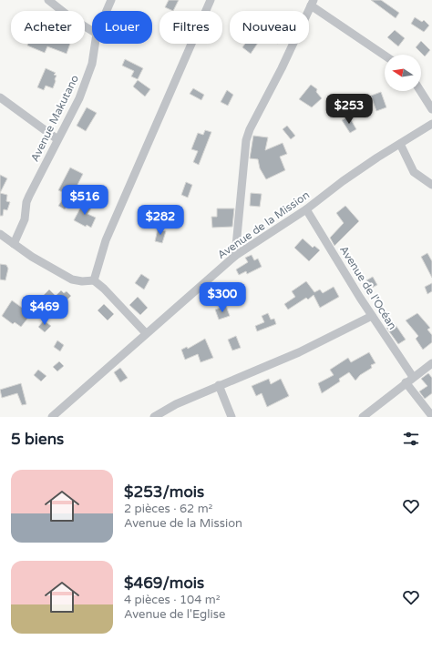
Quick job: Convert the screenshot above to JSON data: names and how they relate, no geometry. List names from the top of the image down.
{
  "streets": {
    "street": ["Avenue Makutano", "Avenue de la Mission", "Avenue de l'Océan"]
  },
  "crossings": [
    ["Avenue de la Mission", "Avenue de l'Océan"]
  ],
  "north": "left",
  "page": {
    "chip": [
      "Acheter",
      "Louer",
      "Filtres",
      "Nouveau"
    ],
    "price": [
      "$253",
      "$516",
      "$282",
      "$300",
      "$469"
    ],
    "heading": "5 biens",
    "list": [
      {
        "name": "$253/mois",
        "note": "2 pièces · 62 m² · Avenue de la Mission"
      },
      {
        "name": "$469/mois",
        "note": "4 pièces · 104 m² · Avenue de l'Eglise"
      }
    ]
  }
}
